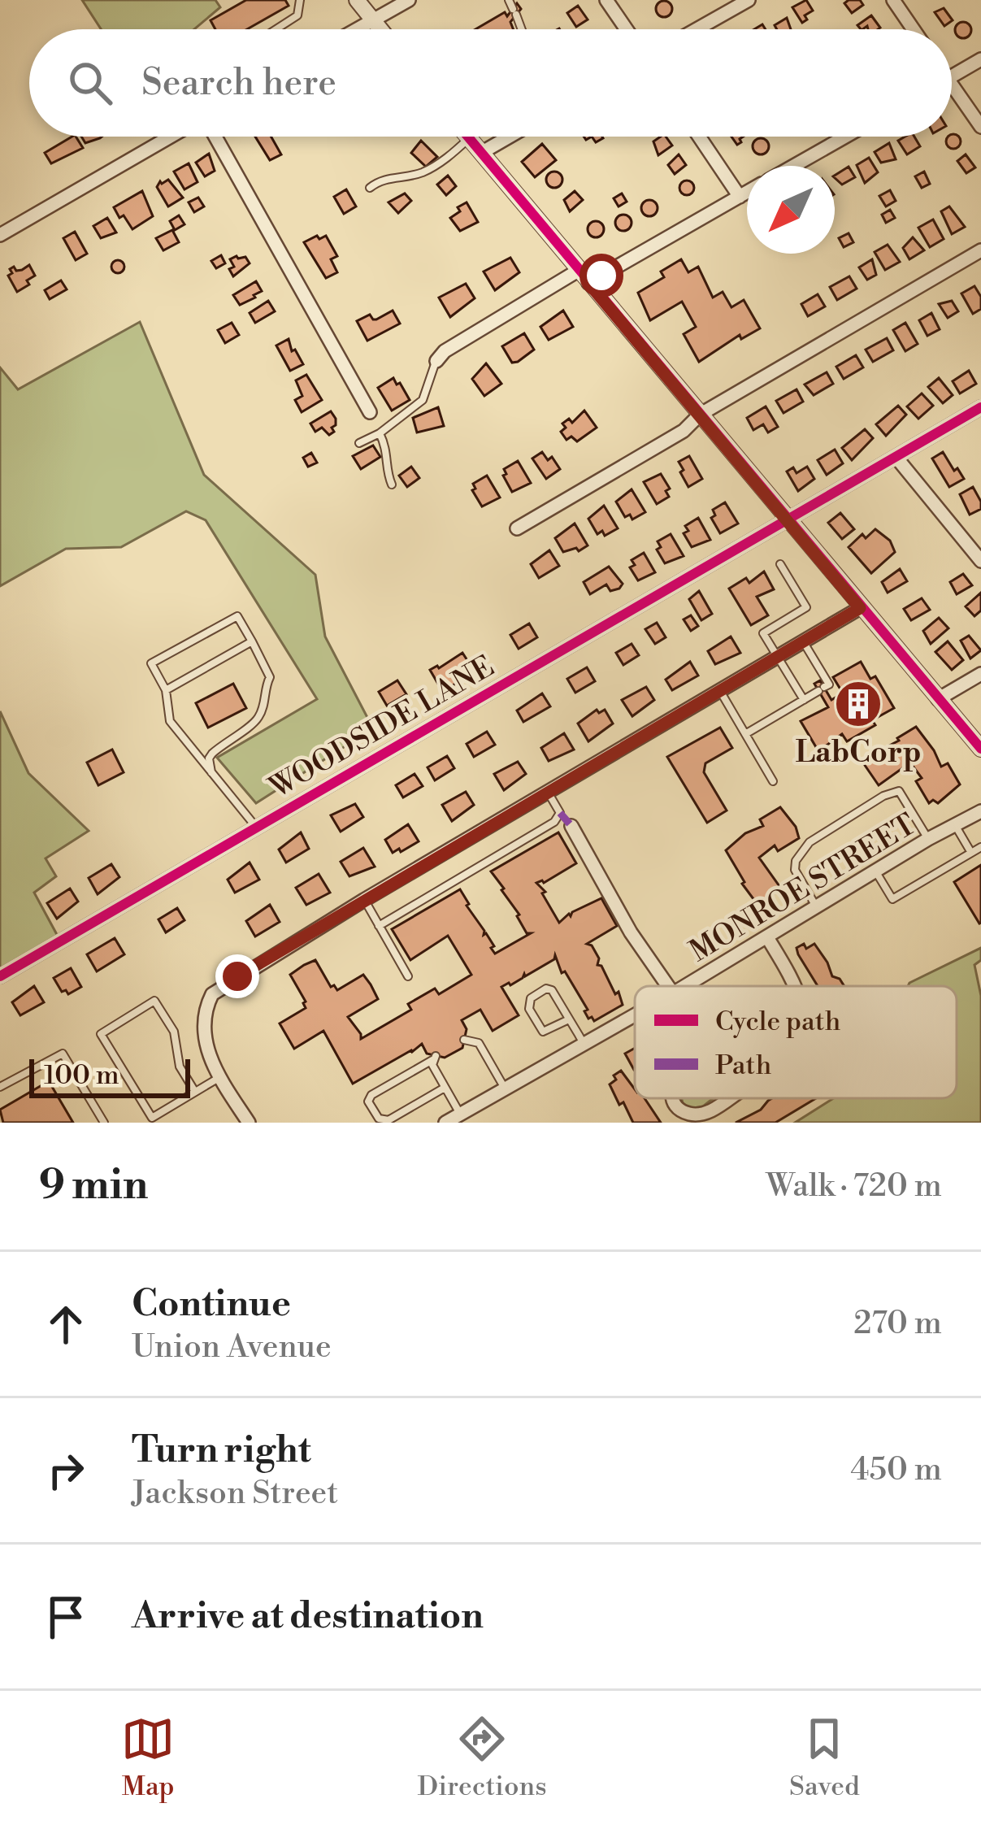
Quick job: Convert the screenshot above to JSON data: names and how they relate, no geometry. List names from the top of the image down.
{
  "streets": {
    "street": ["WOODSIDE LANE", "MONROE STREET"]
  },
  "places": {
    "building": ["LabCorp"]
  },
  "legend": ["Cycle path", "Path"],
  "scale_bar": "100 m",
  "north": "bottom left",
  "page": {
    "search": "Search here",
    "scale": "100 m",
    "heading": ["9 min", "Walk · 720 m"],
    "list": [
      ["Continue", "Union Avenue", "270 m"],
      ["Turn right", "Jackson Street", "450 m"],
      "Arrive at destination"
    ],
    "nav": ["Map", "Directions", "Saved"]
  }
}
